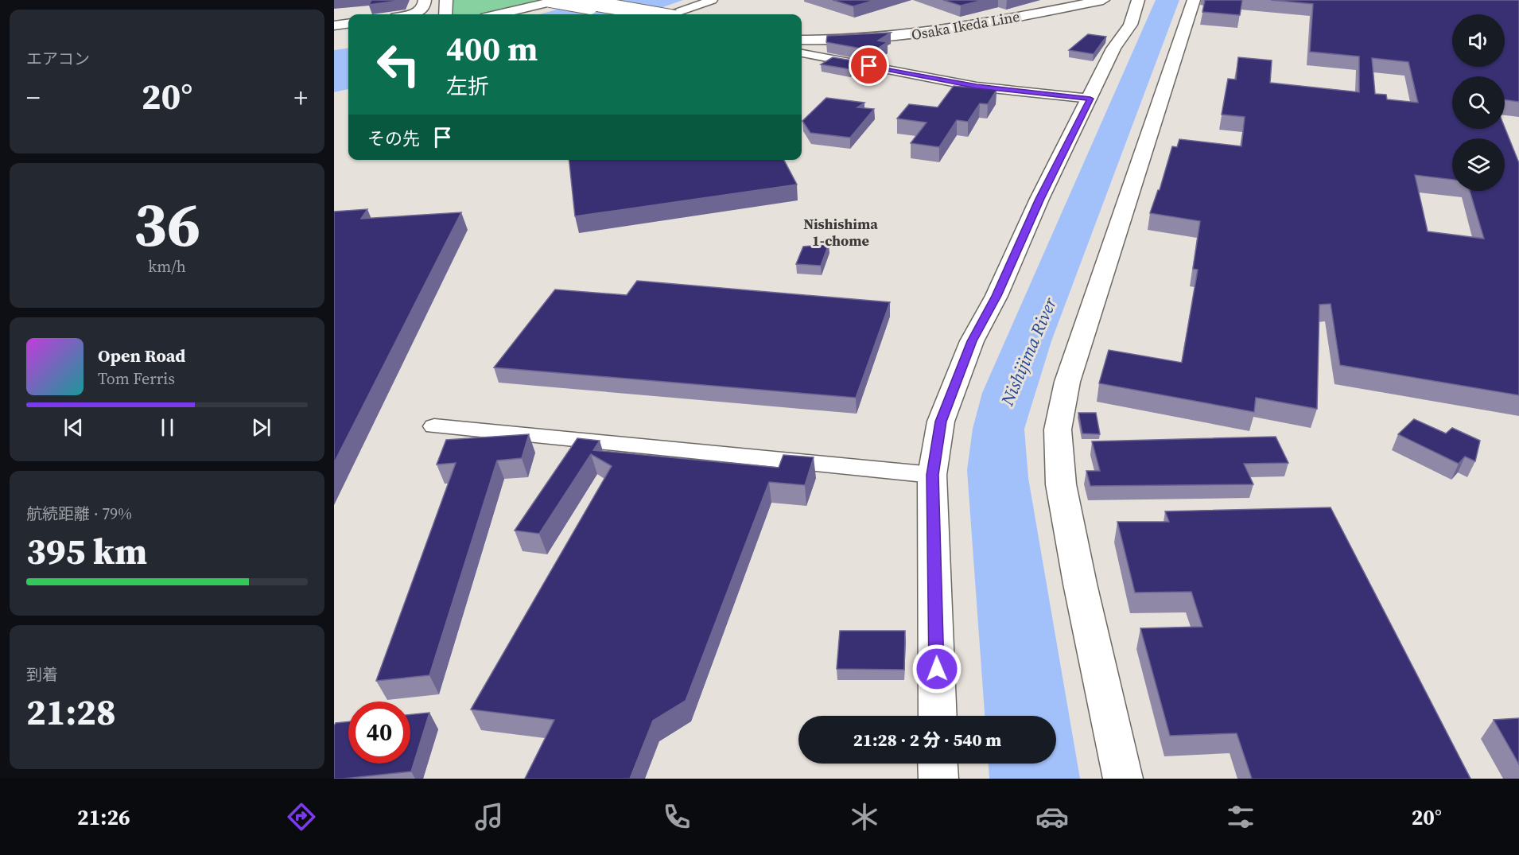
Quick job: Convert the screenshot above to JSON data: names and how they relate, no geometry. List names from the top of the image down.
{
  "streets": {
    "street": ["Osaka Ikeda Line"]
  },
  "districts": ["Nishishima 1-chome"],
  "water": ["Nishijima River"],
  "page": {
    "tile": [
      "エアコン",
      ["36", "km/h"],
      ["航続距離 · 79%", "395 km"],
      ["到着", "21:28"]
    ],
    "turn": ["400 m", "左折"],
    "heat": ["−", "20°", "+"],
    "then": "その先",
    "song": ["Open Road", "Tom Ferris"],
    "limit": "40",
    "trip": "21:28 · 2 分 · 540 m",
    "tabs": ["21:26", "20°"]
  }
}
